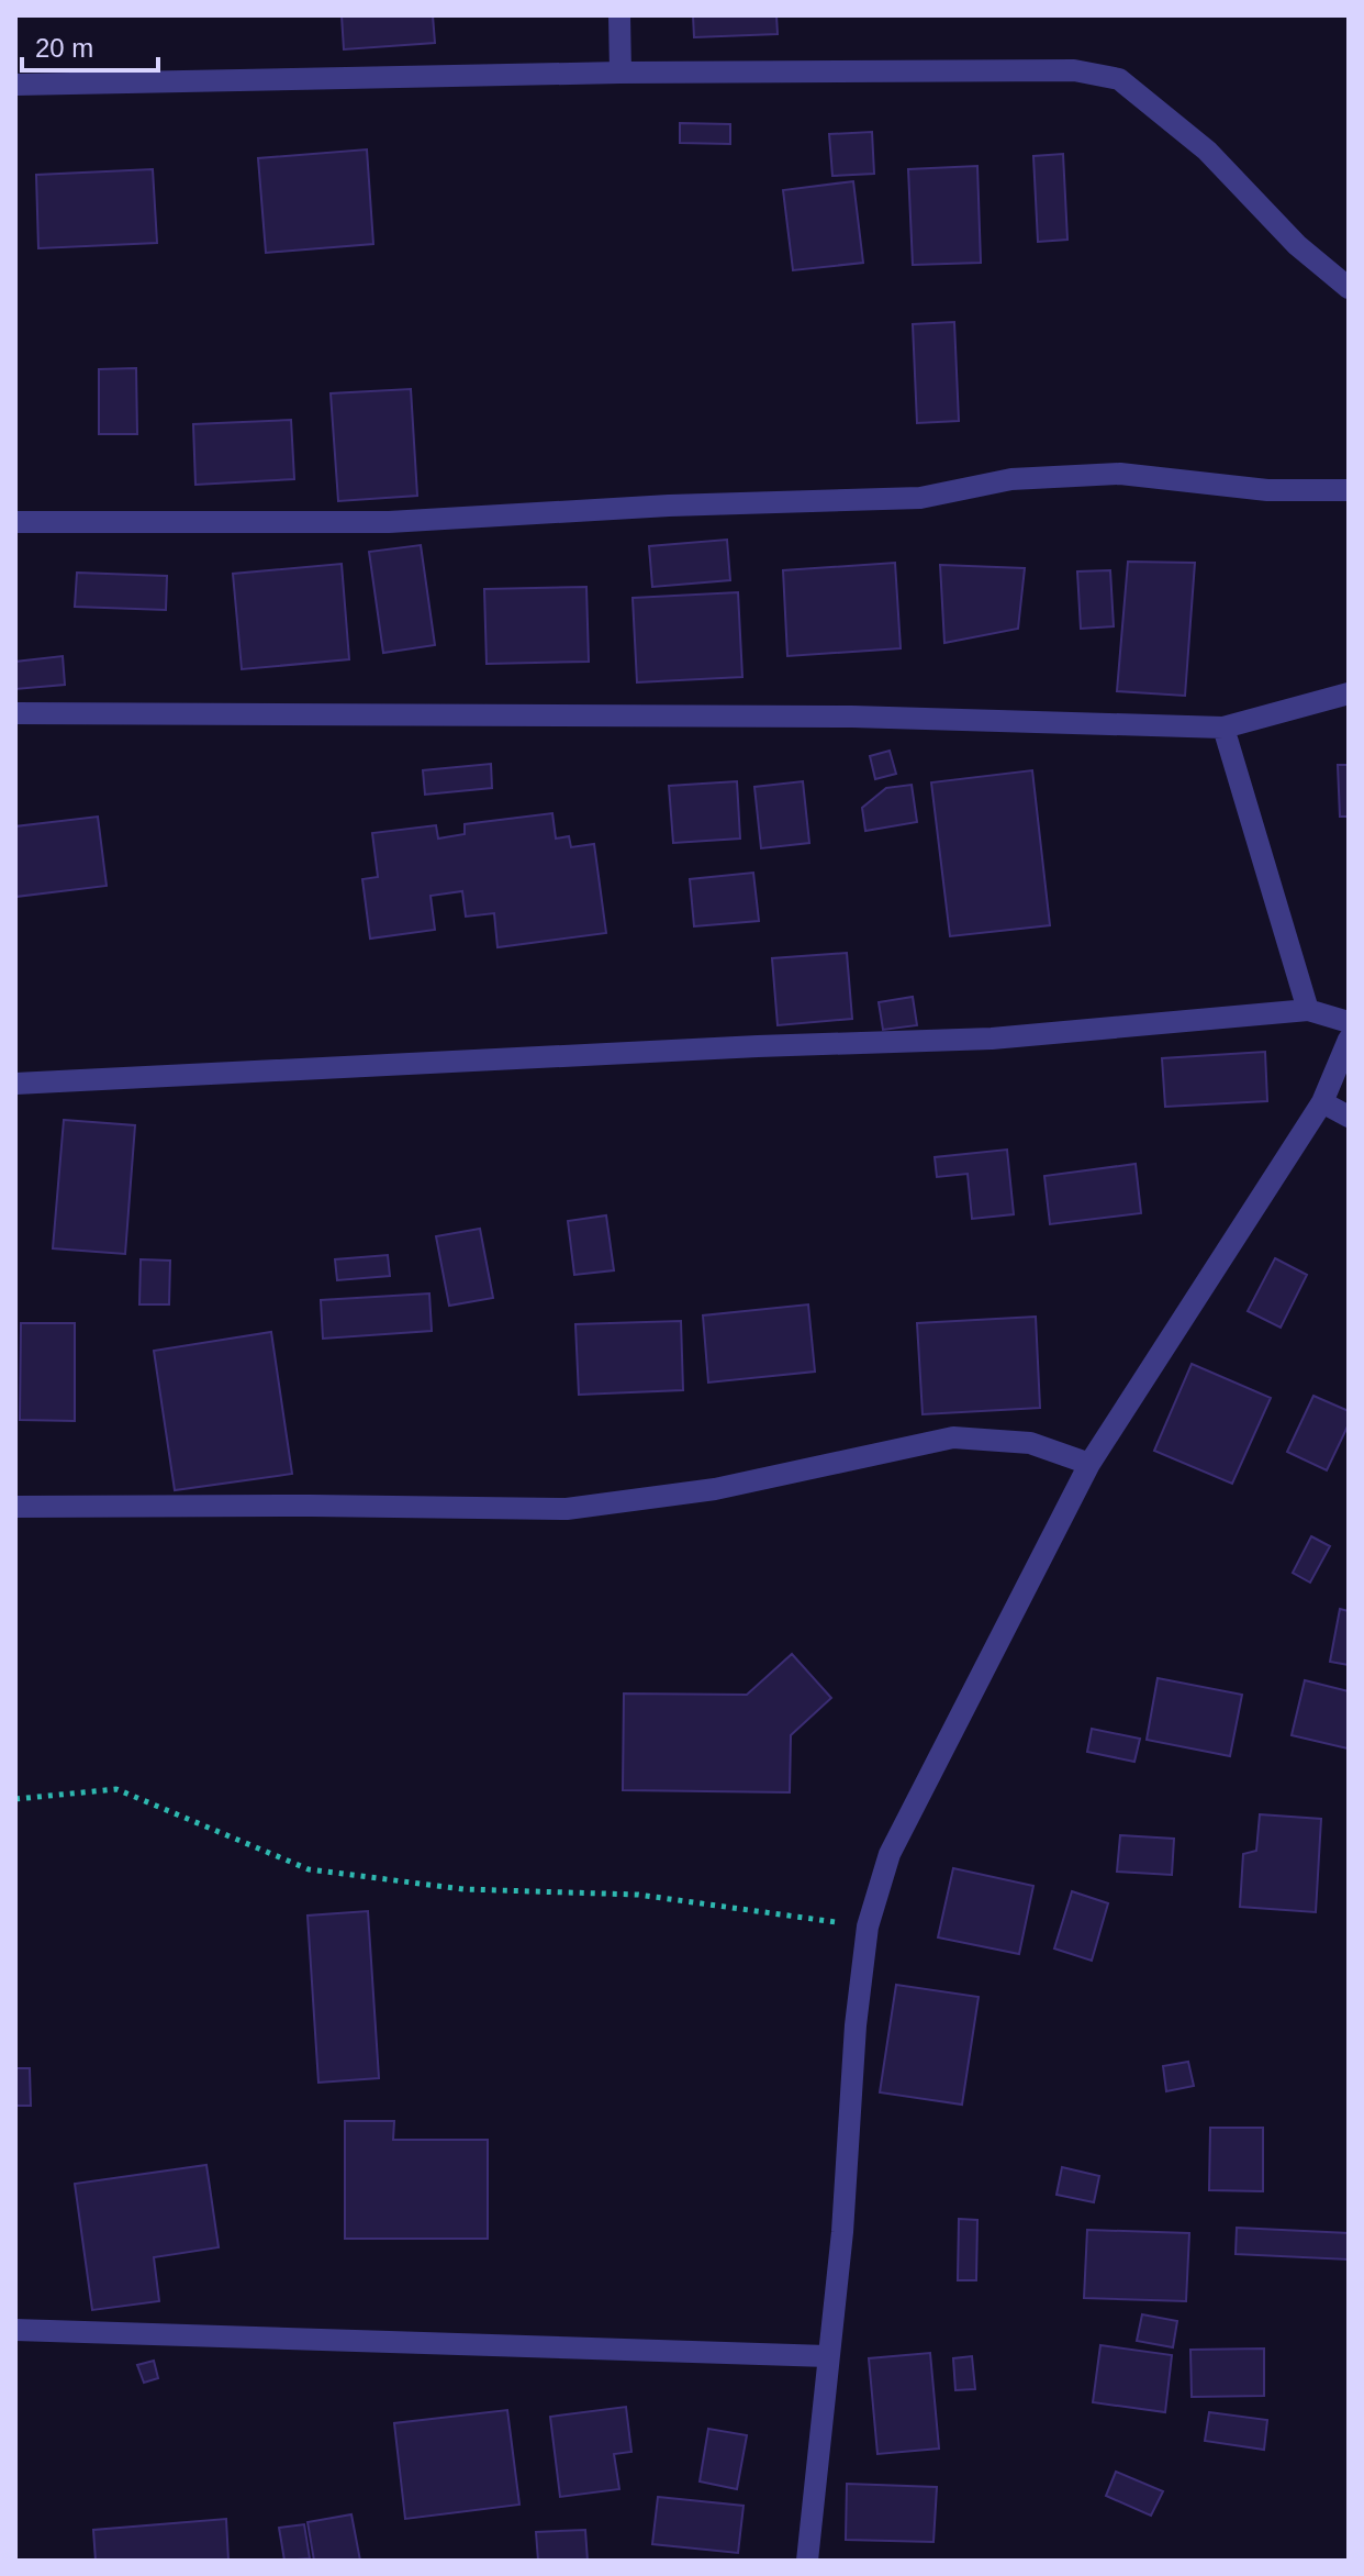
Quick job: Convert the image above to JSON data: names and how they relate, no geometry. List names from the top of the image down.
{
  "scale_bar": "20 m"
}
